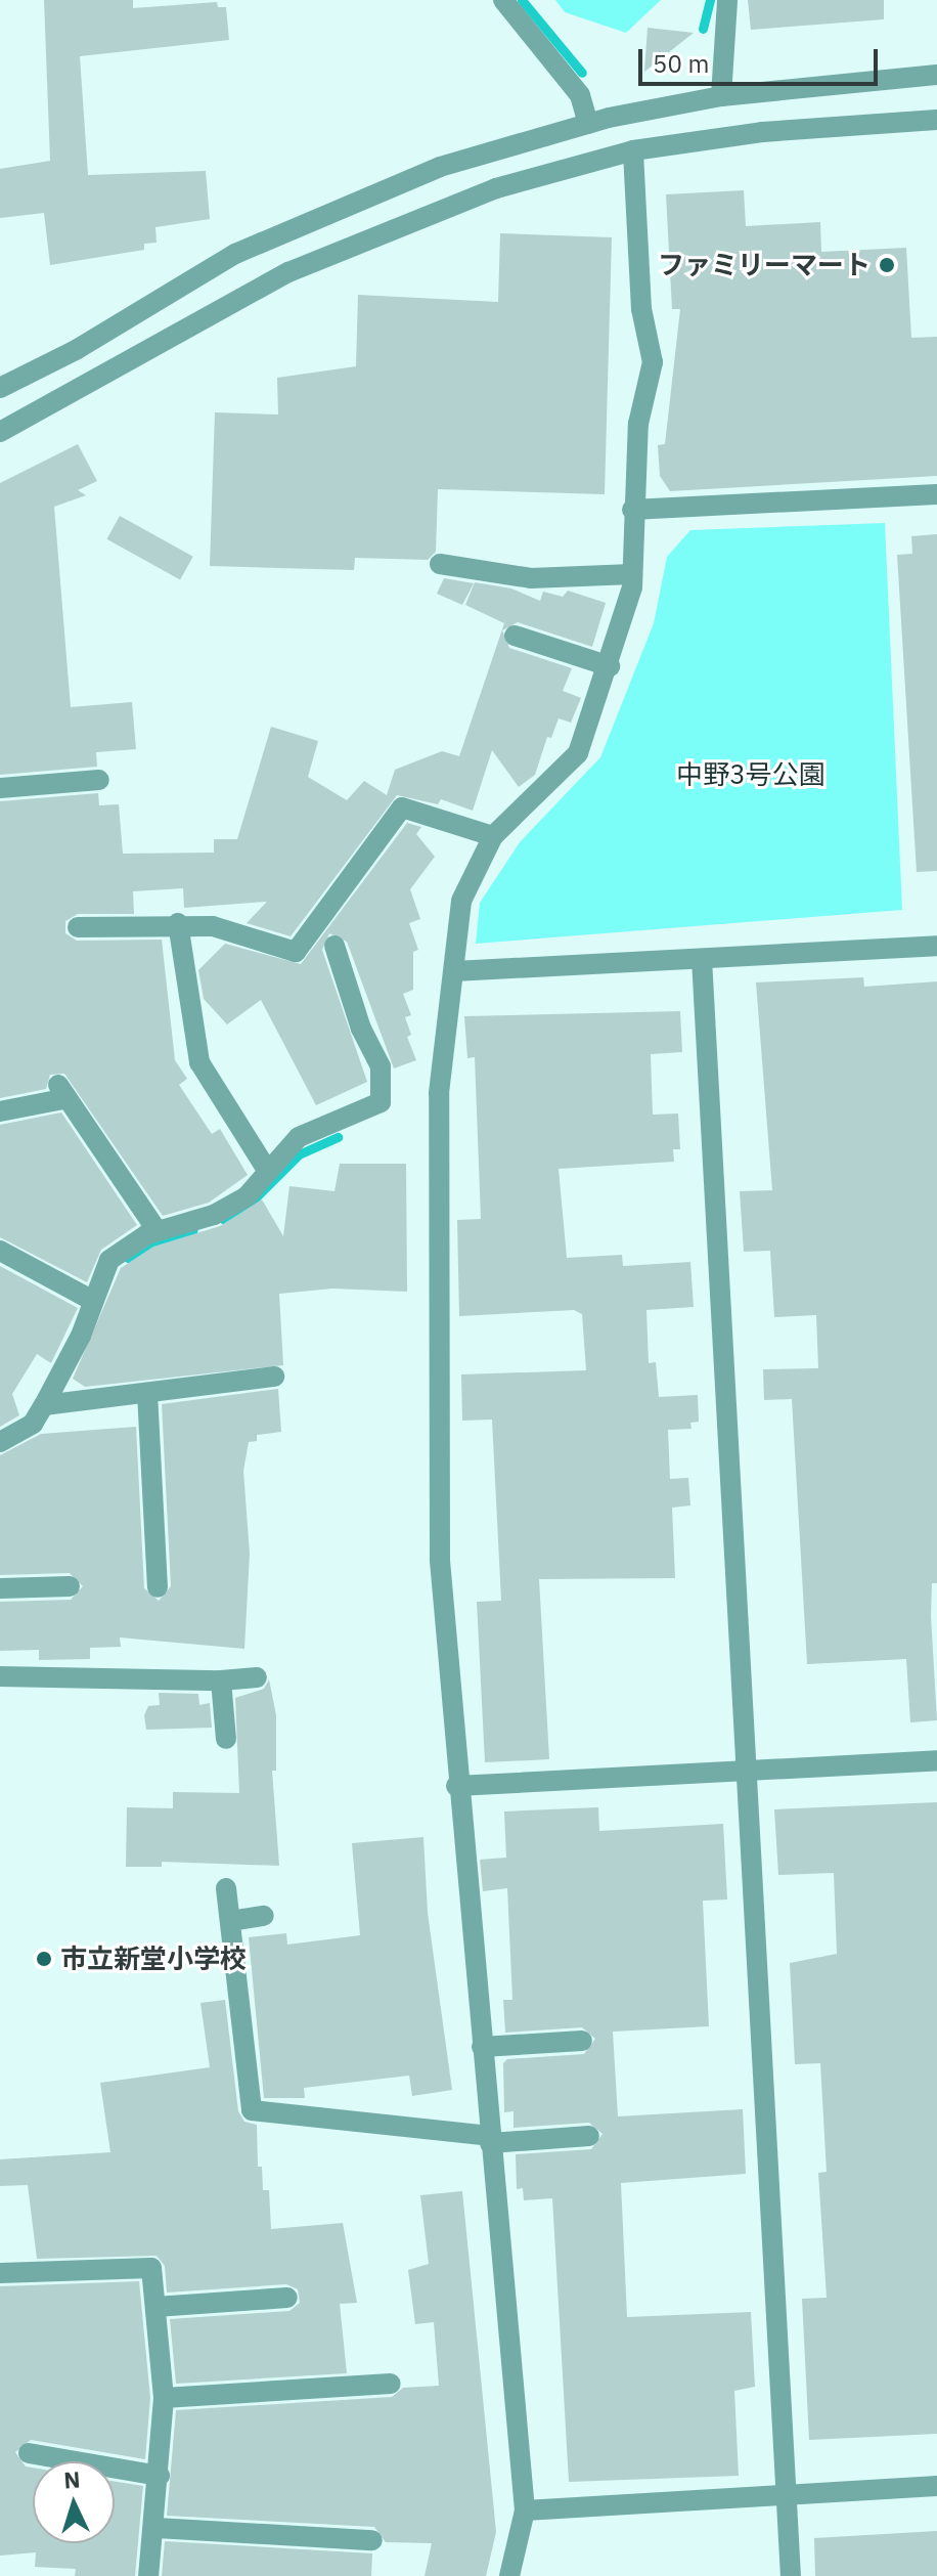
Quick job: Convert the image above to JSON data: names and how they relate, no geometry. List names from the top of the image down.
{
  "parks": ["中野3号公園"],
  "places": ["ファミリーマート", "市立新堂小学校"],
  "scale_bar": "50 m",
  "north": "top"
}
